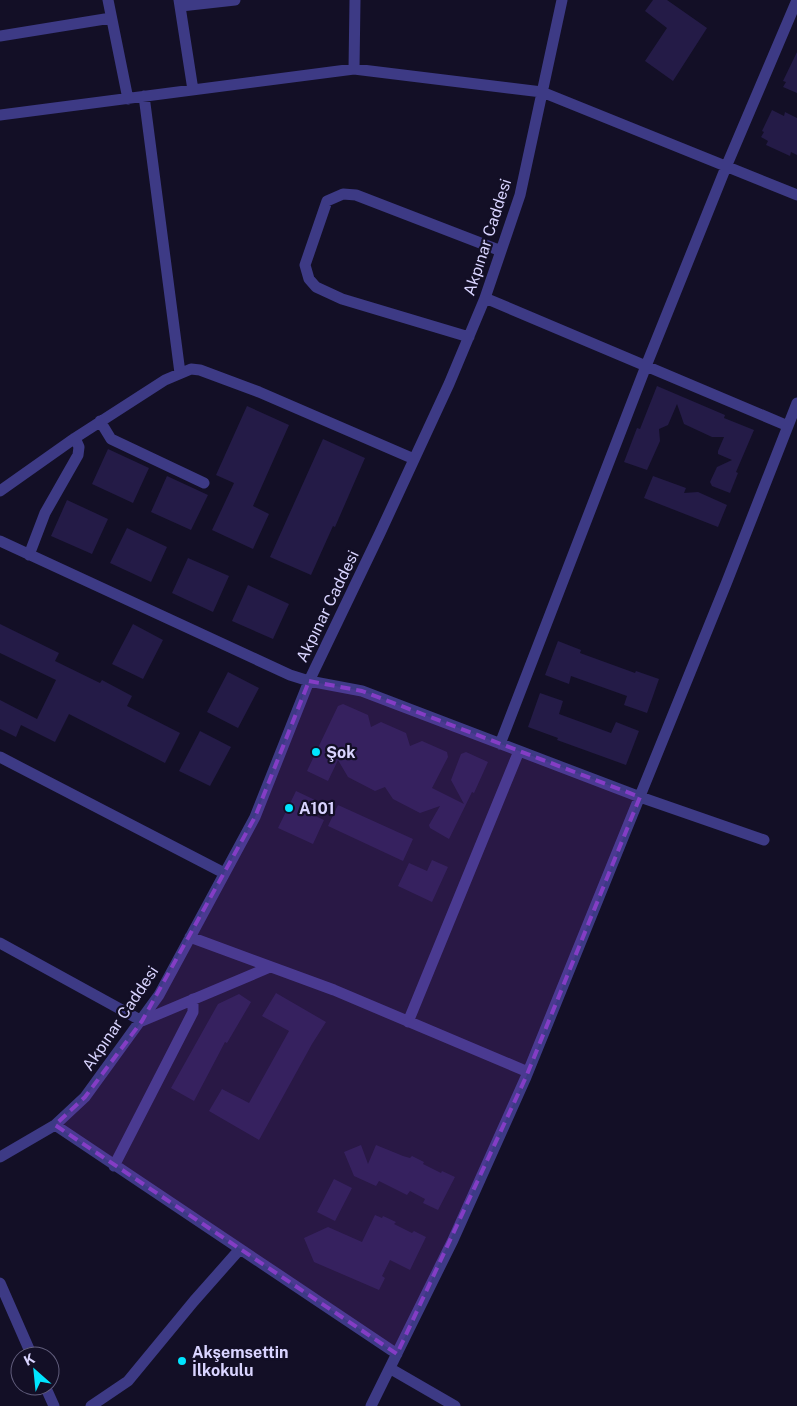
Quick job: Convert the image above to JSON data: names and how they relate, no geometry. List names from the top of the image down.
{
  "streets": {
    "street": ["Akpınar Caddesi"]
  },
  "places": ["Şok", "A101", "Akşemsettin İlkokulu"],
  "north": "top left"
}
